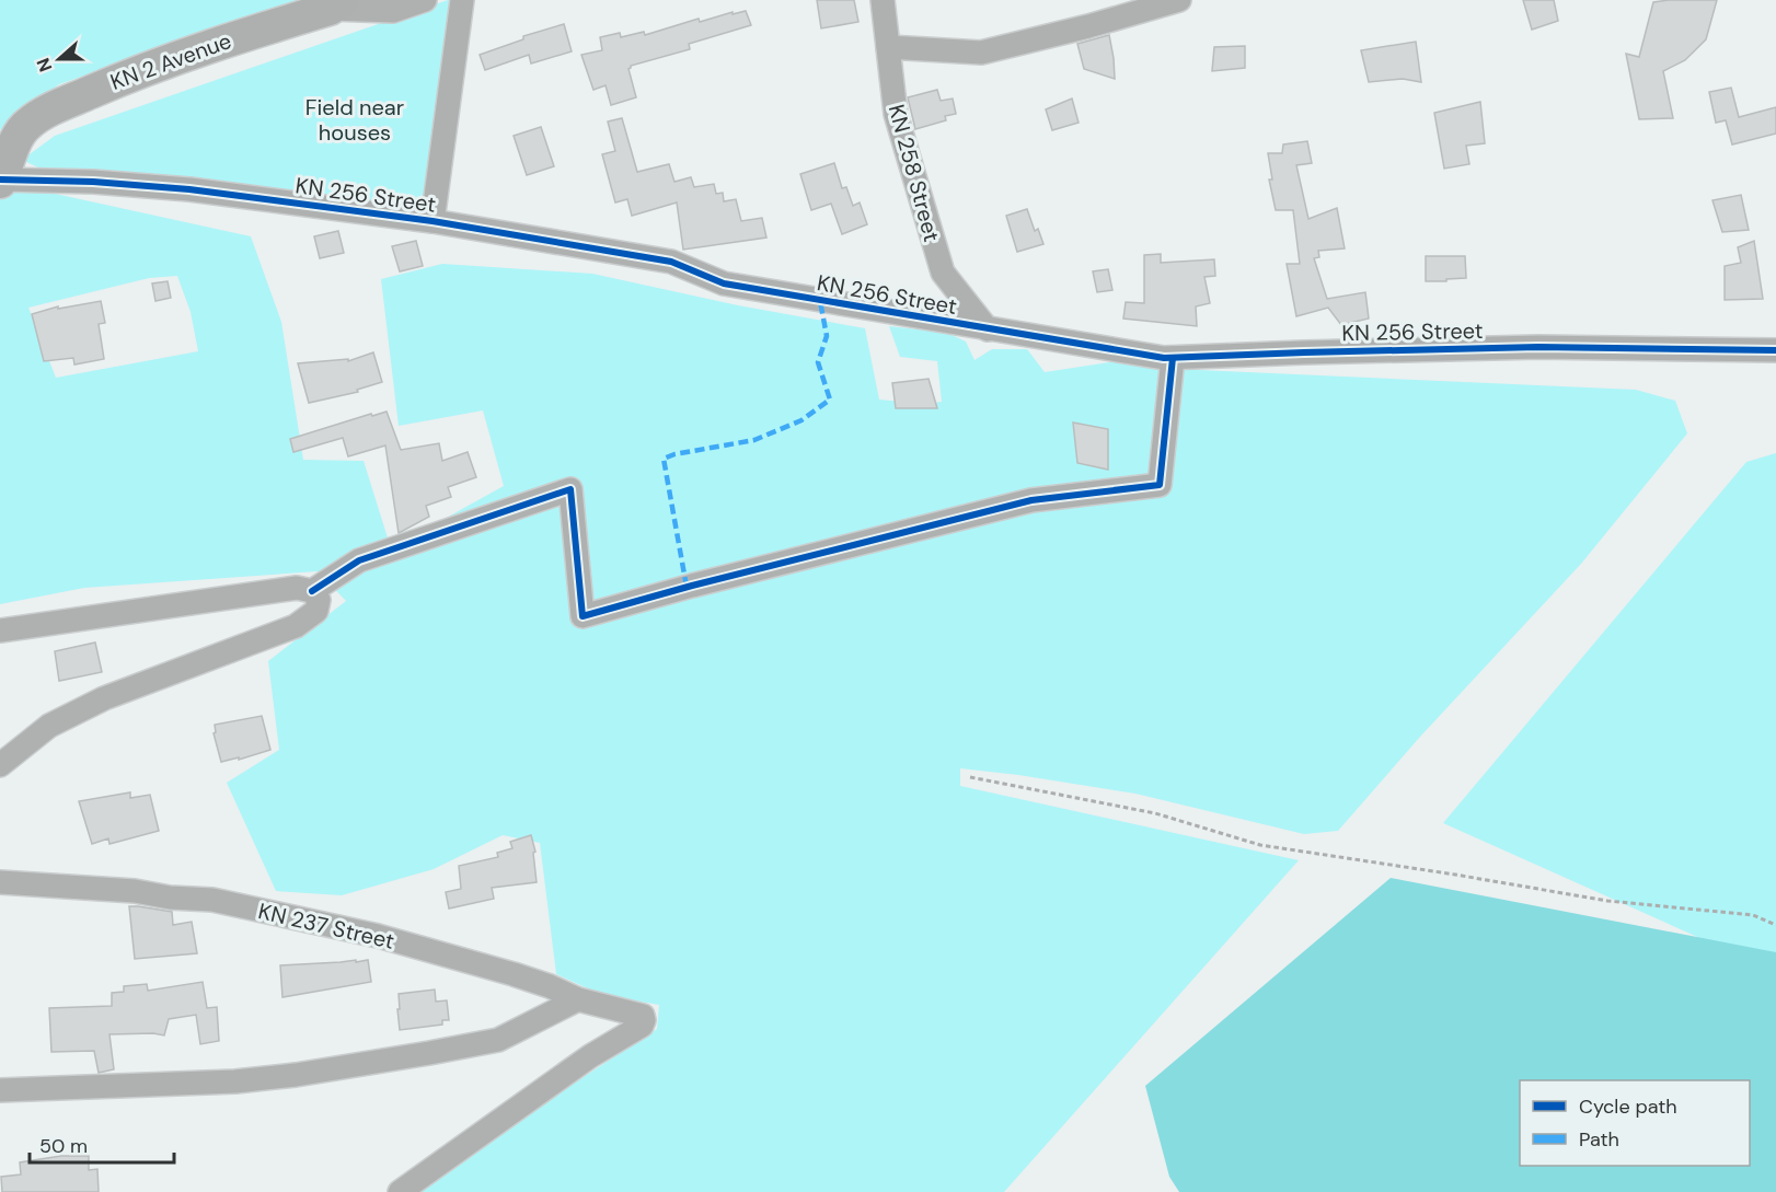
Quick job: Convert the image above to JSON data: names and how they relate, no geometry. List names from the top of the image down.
{
  "streets": {
    "main road": ["KN 2 Avenue"],
    "street": ["KN 258 Street", "KN 256 Street", "KN 237 Street"]
  },
  "crossings": [
    ["KN 2 Avenue", "KN 256 Street"],
    ["KN 258 Street", "KN 256 Street"]
  ],
  "parks": ["Field near houses"],
  "legend": ["Cycle path", "Path"],
  "scale_bar": "50 m",
  "north": "left"
}
